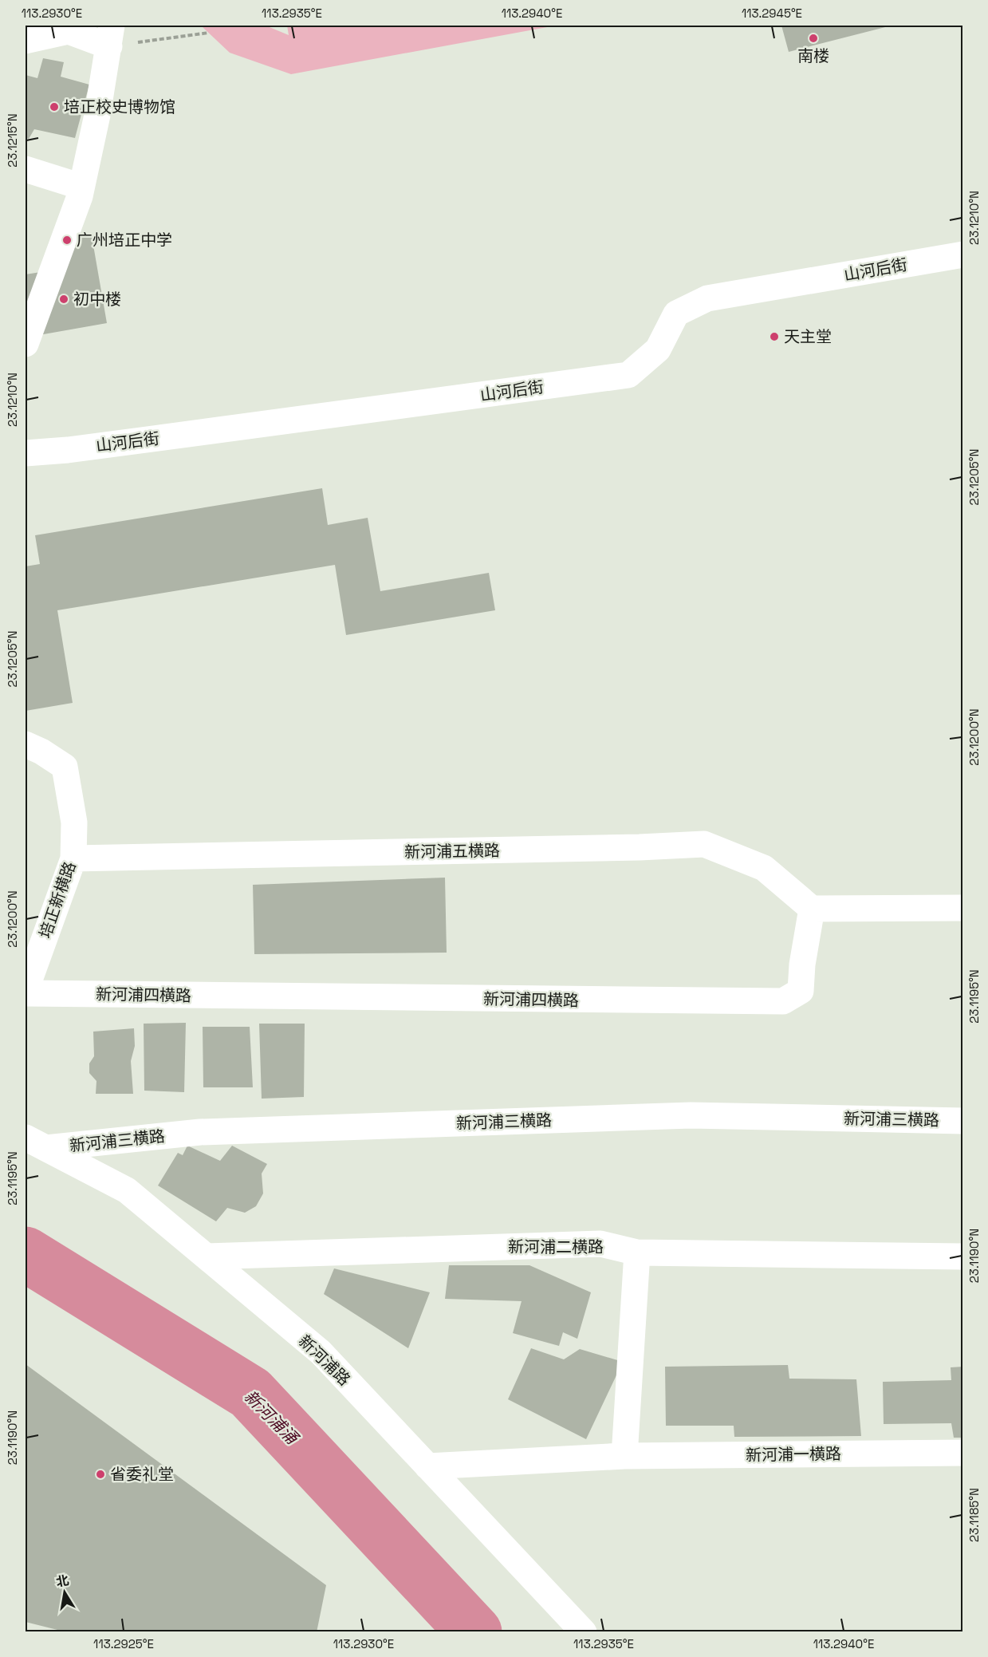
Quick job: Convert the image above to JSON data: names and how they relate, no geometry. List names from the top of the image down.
{
  "streets": {
    "street": [
      "山河后街",
      "新河浦五横路",
      "培正新横路",
      "新河浦四横路",
      "新河浦三横路",
      "新河浦二横路",
      "新河浦路",
      "新河浦一横路"
    ]
  },
  "crossings": [
    ["新河浦五横路", "培正新横路"],
    ["新河浦五横路", "新河浦四横路"],
    ["培正新横路", "新河浦四横路"],
    ["新河浦三横路", "新河浦路"],
    ["新河浦二横路", "新河浦路"],
    ["新河浦路", "新河浦一横路"]
  ],
  "water": ["新河浦涌"],
  "places": [
    "南楼",
    "培正校史博物馆",
    "广州培正中学",
    "初中楼",
    "天主堂",
    "省委礼堂"
  ],
  "north": "top",
  "coordinates": [
    "113.2930°E",
    "113.2935°E",
    "113.2940°E",
    "113.2945°E",
    "23.1215°N",
    "23.1210°N",
    "23.1205°N",
    "23.1200°N",
    "23.1195°N",
    "23.1190°N",
    "23.1185°N",
    "113.2925°E"
  ]
}
